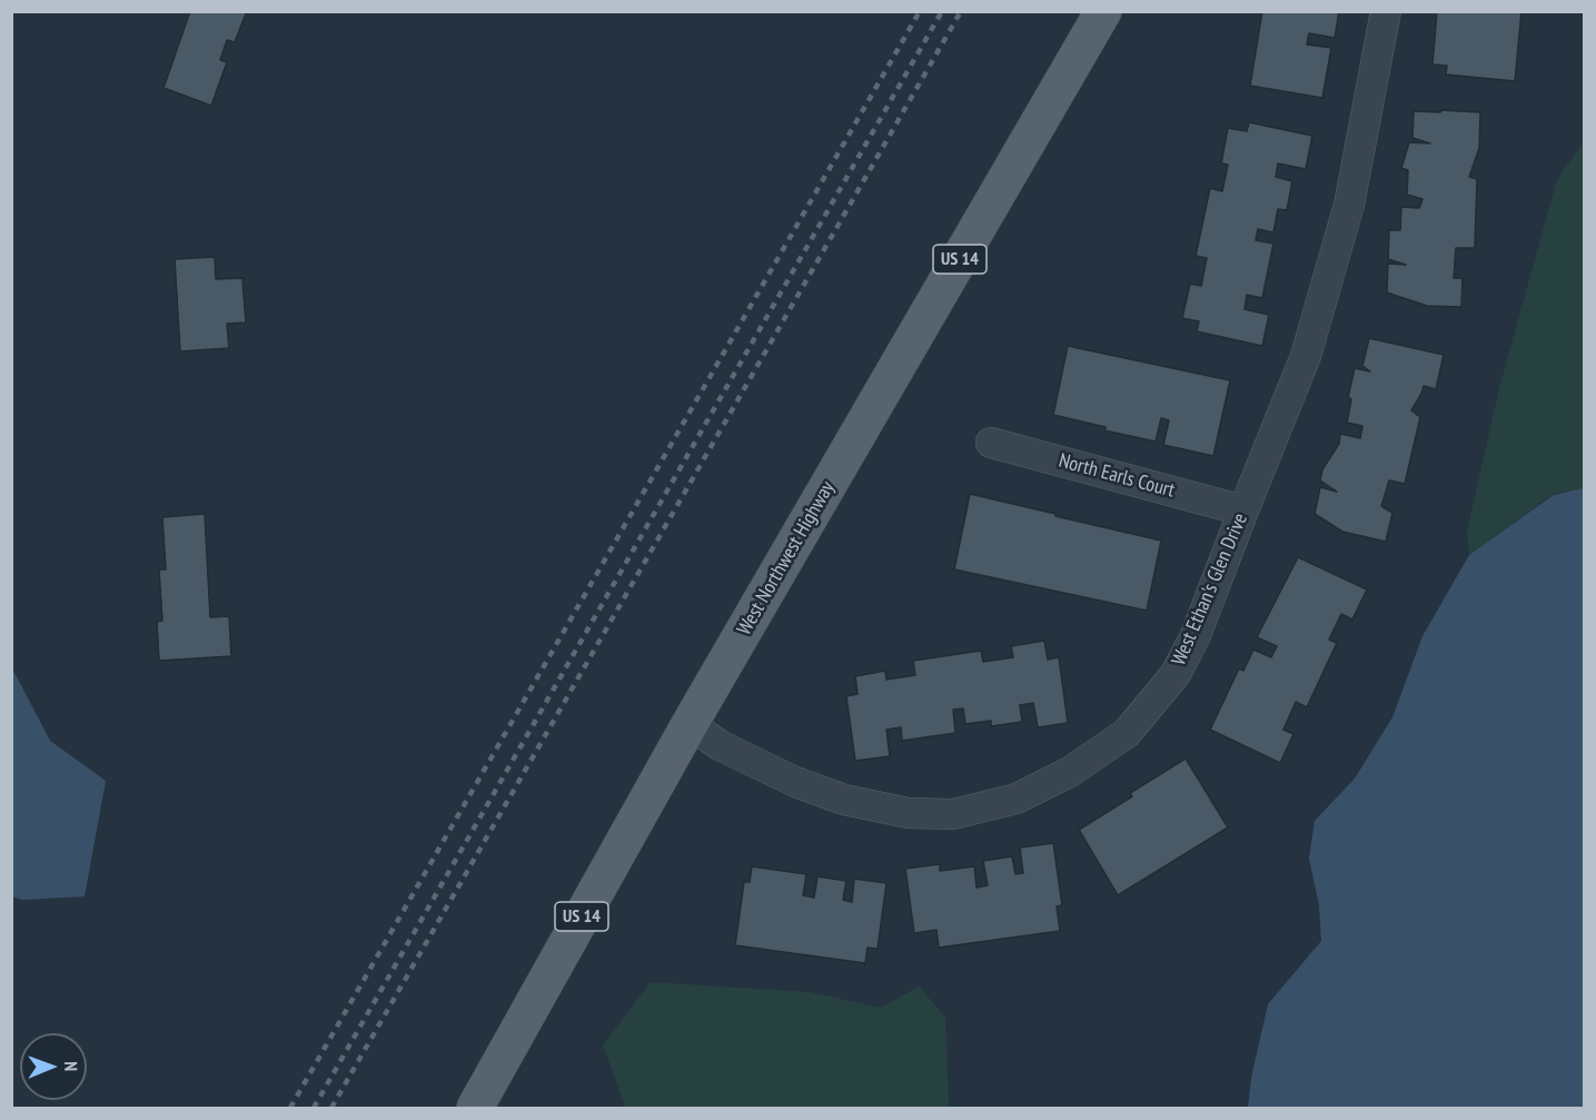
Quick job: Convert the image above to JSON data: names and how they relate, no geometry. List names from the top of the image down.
{
  "streets": {
    "main road": ["US 14", "West Northwest Highway"],
    "street": ["North Earls Court", "West Ethan's Glen Drive"]
  },
  "crossings": [
    ["North Earls Court", "West Ethan's Glen Drive"],
    ["West Northwest Highway", "West Ethan's Glen Drive"]
  ],
  "north": "right"
}
